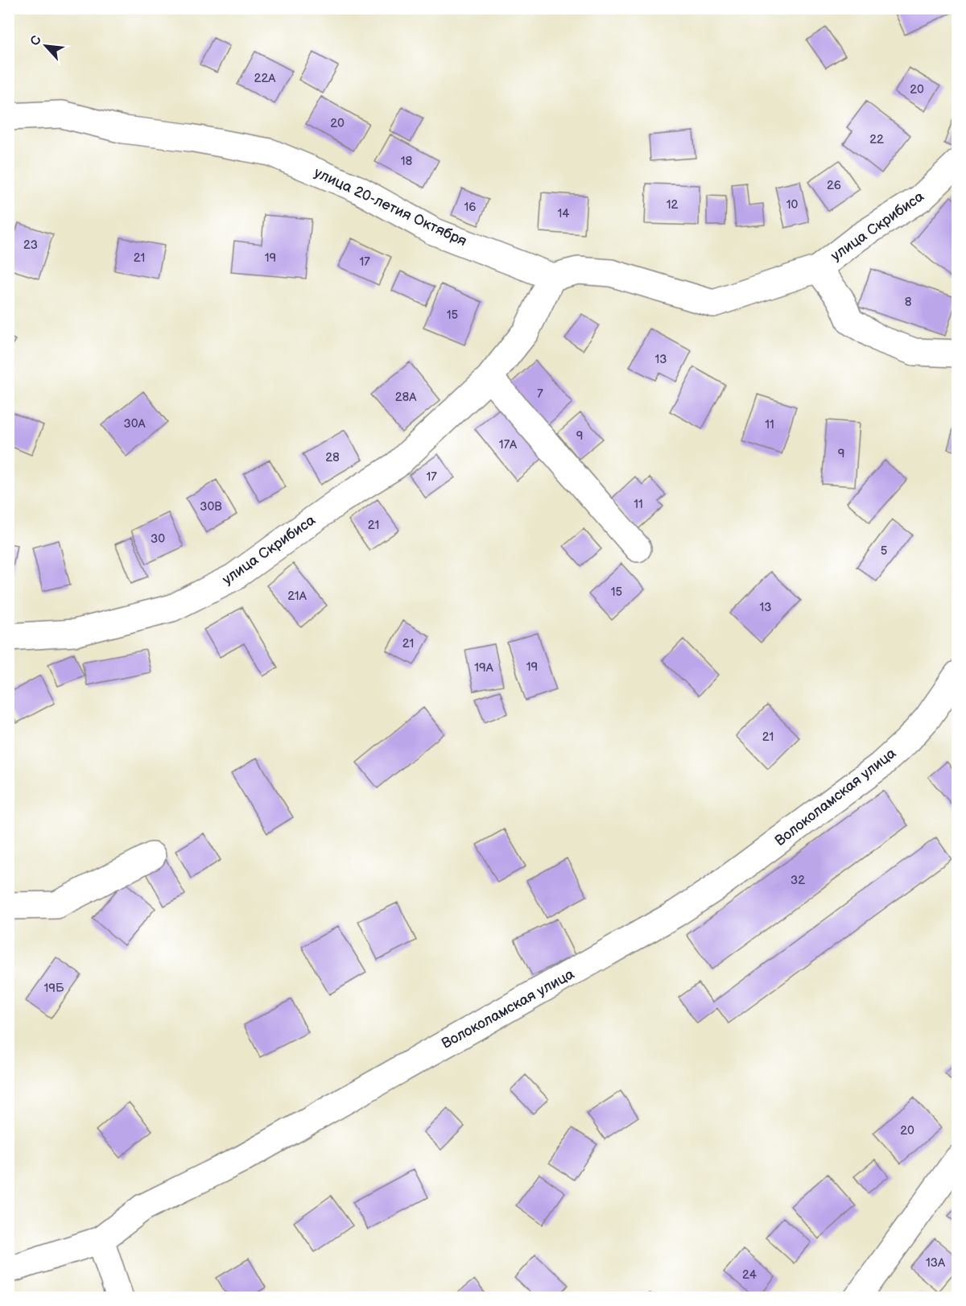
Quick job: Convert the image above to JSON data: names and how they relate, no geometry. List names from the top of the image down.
{
  "streets": {
    "street": ["улица 20-летия Октября", "улица Скрибиса", "Волоколамская улица"]
  },
  "crossings": [
    ["улица 20-летия Октября", "улица Скрибиса"]
  ],
  "house_numbers": [
    "22А",
    "20",
    "20",
    "22",
    "18",
    "26",
    "12",
    "10",
    "16",
    "14",
    "23",
    "21",
    "19",
    "17",
    "8",
    "15",
    "13",
    "7",
    "28А",
    "30А",
    "11",
    "9",
    "17А",
    "9",
    "28",
    "17",
    "11",
    "30В",
    "21",
    "30",
    "5",
    "15",
    "21А",
    "13",
    "21",
    "19",
    "19А",
    "21",
    "32",
    "19Б",
    "20",
    "13А",
    "24"
  ],
  "north": "top left"
}
